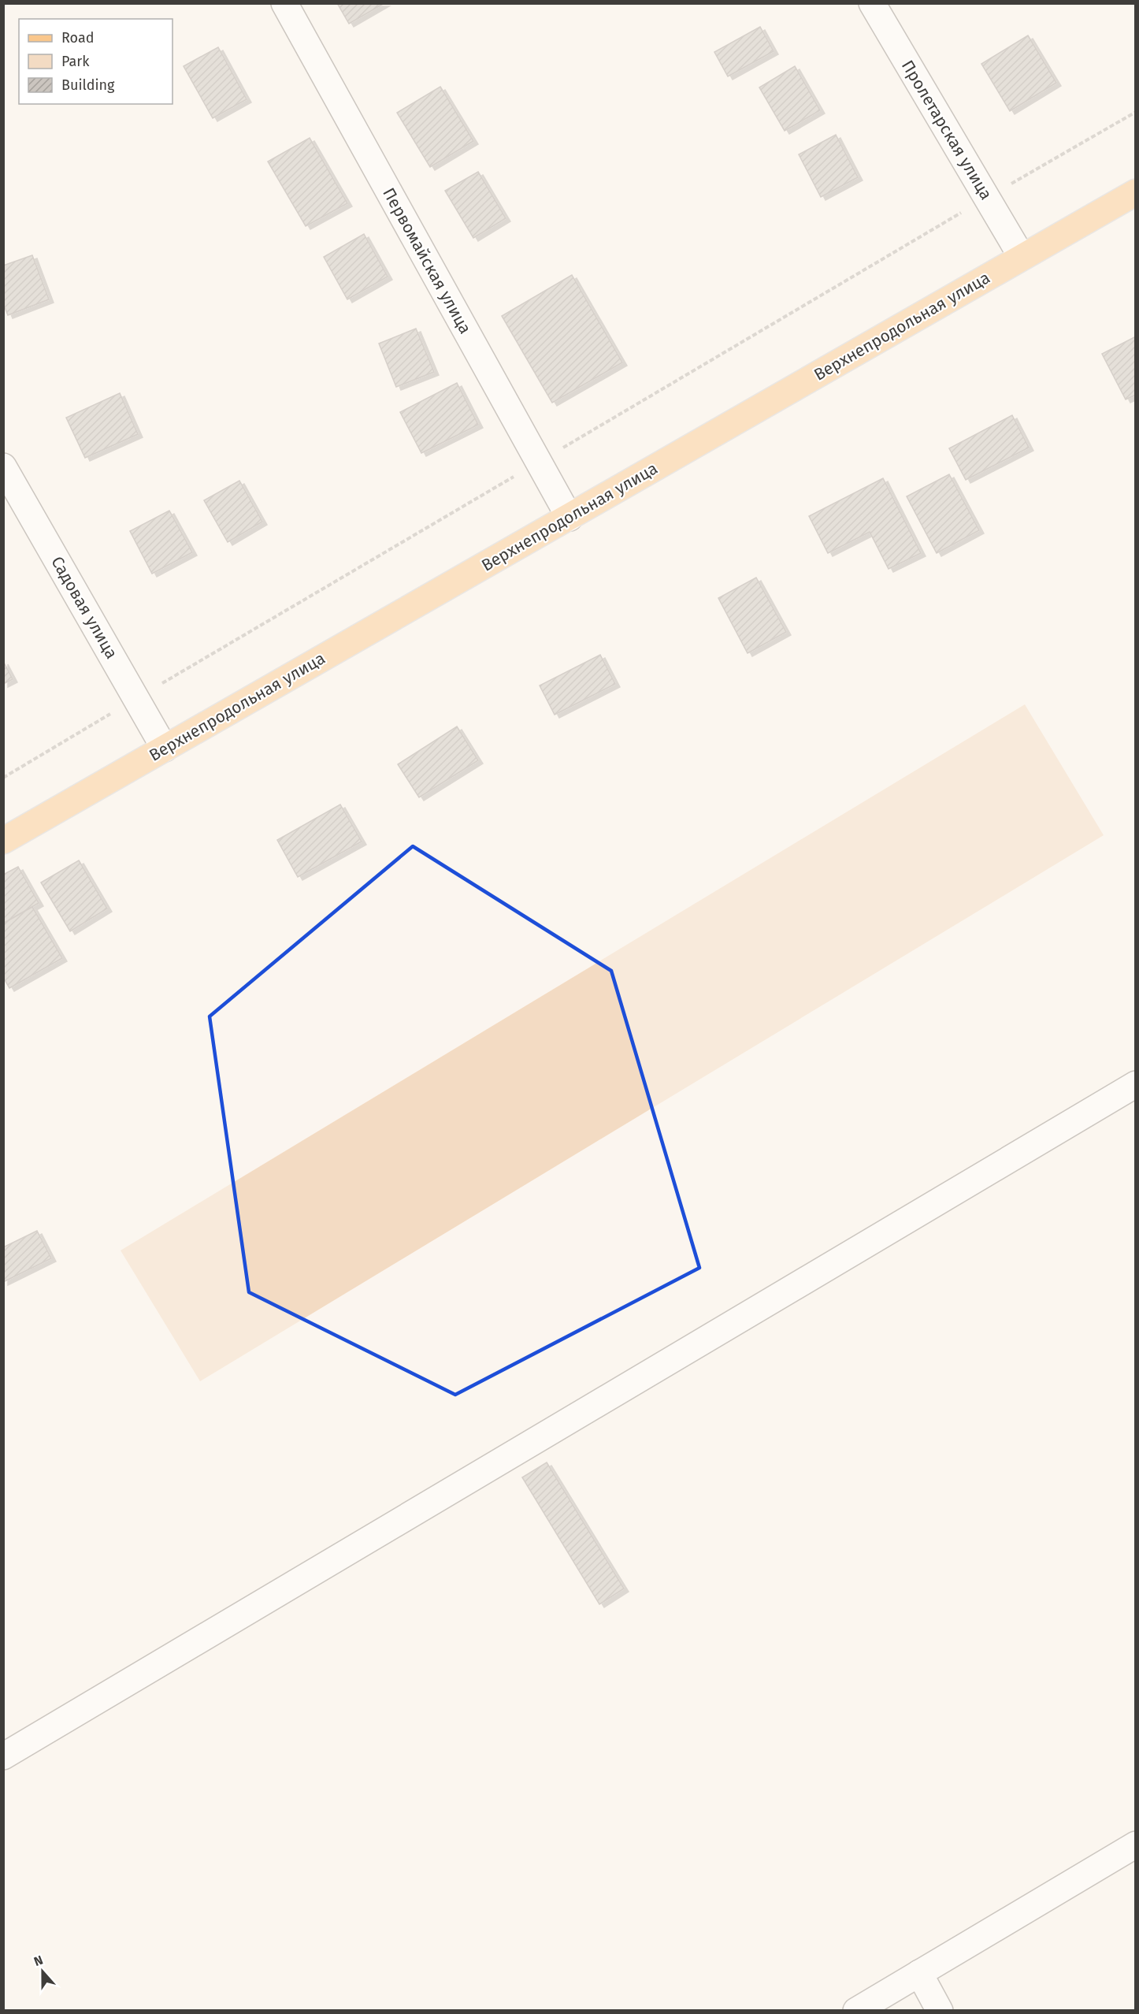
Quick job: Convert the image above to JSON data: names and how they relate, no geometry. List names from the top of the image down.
{
  "streets": {
    "main road": ["Верхнепродольная улица"],
    "street": ["Пролетарская улица", "Первомайская улица", "Садовая улица"]
  },
  "crossings": [
    ["Пролетарская улица", "Верхнепродольная улица"],
    ["Первомайская улица", "Верхнепродольная улица"],
    ["Верхнепродольная улица", "Садовая улица"]
  ],
  "legend": ["Road", "Park", "Building"],
  "north": "top"
}
